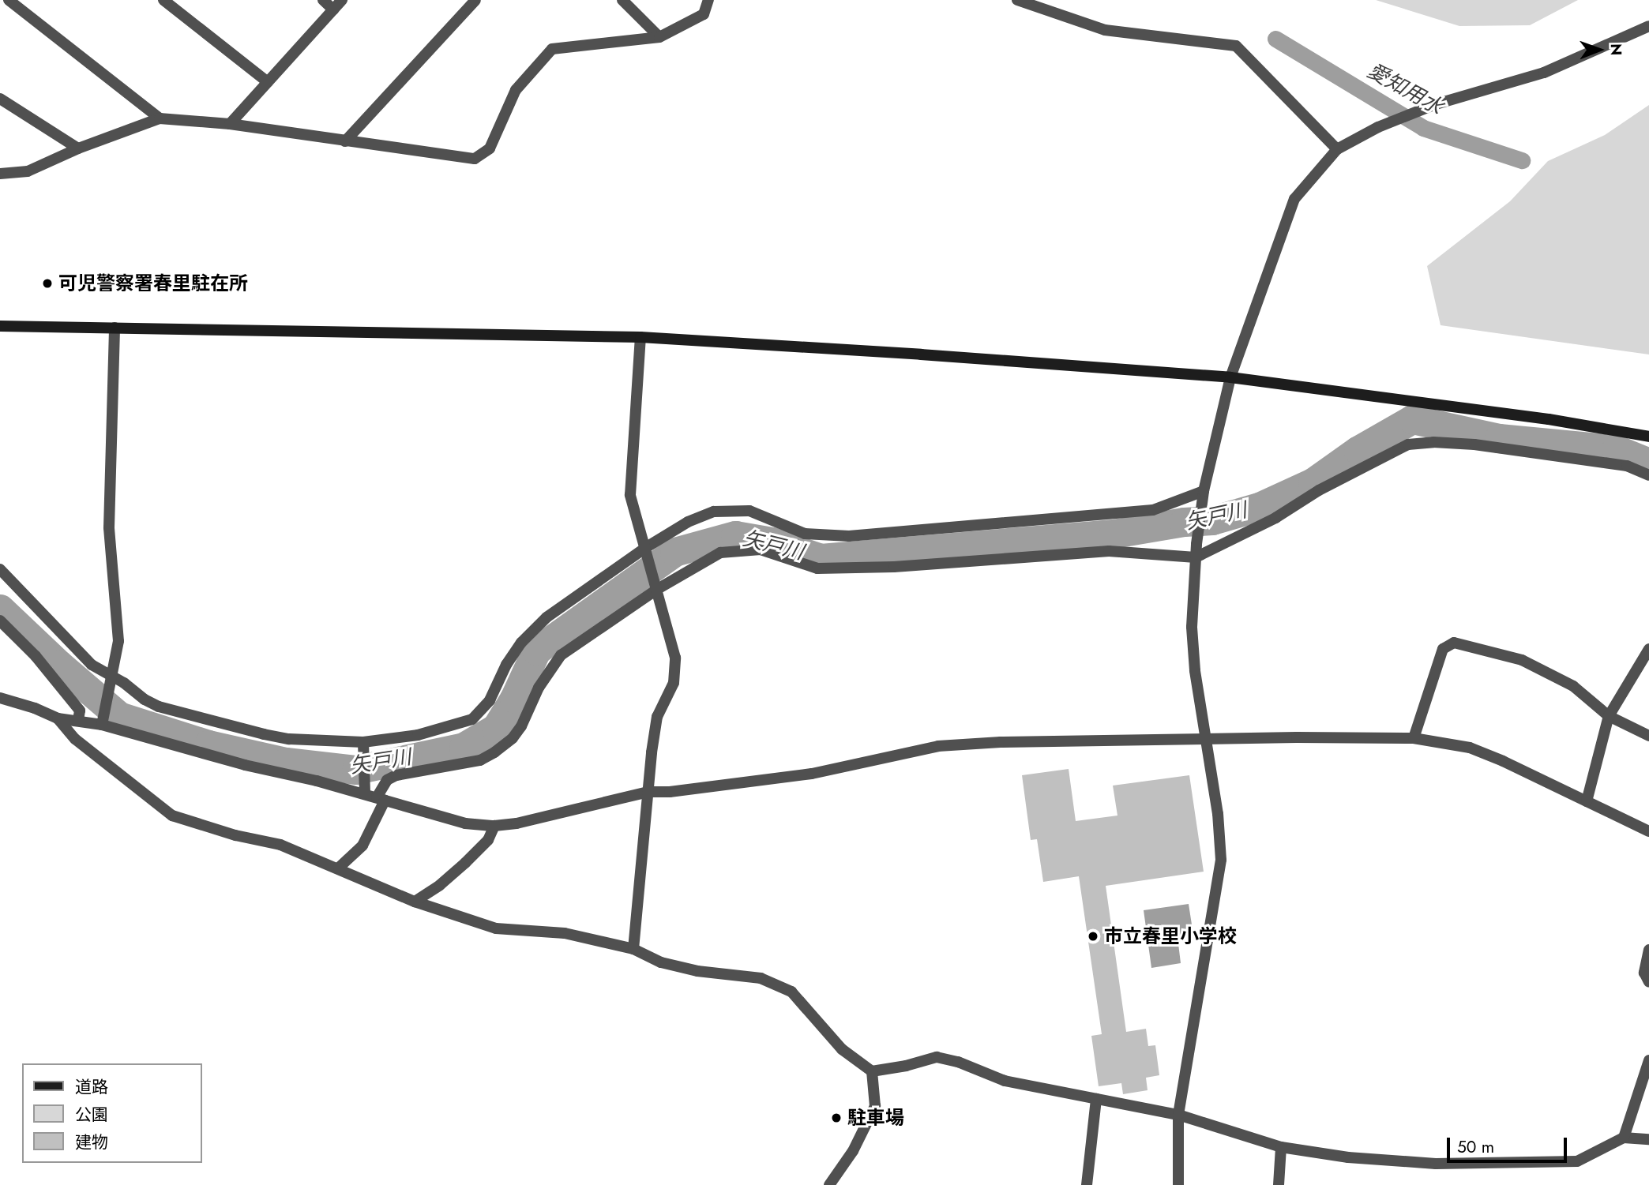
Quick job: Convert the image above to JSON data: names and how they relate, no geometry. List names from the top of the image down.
{
  "water": ["愛知用水", "矢戸川"],
  "places": ["可児警察署春里駐在所", "市立春里小学校", "駐車場"],
  "legend": ["道路", "公園", "建物"],
  "scale_bar": "50 m",
  "north": "right"
}
